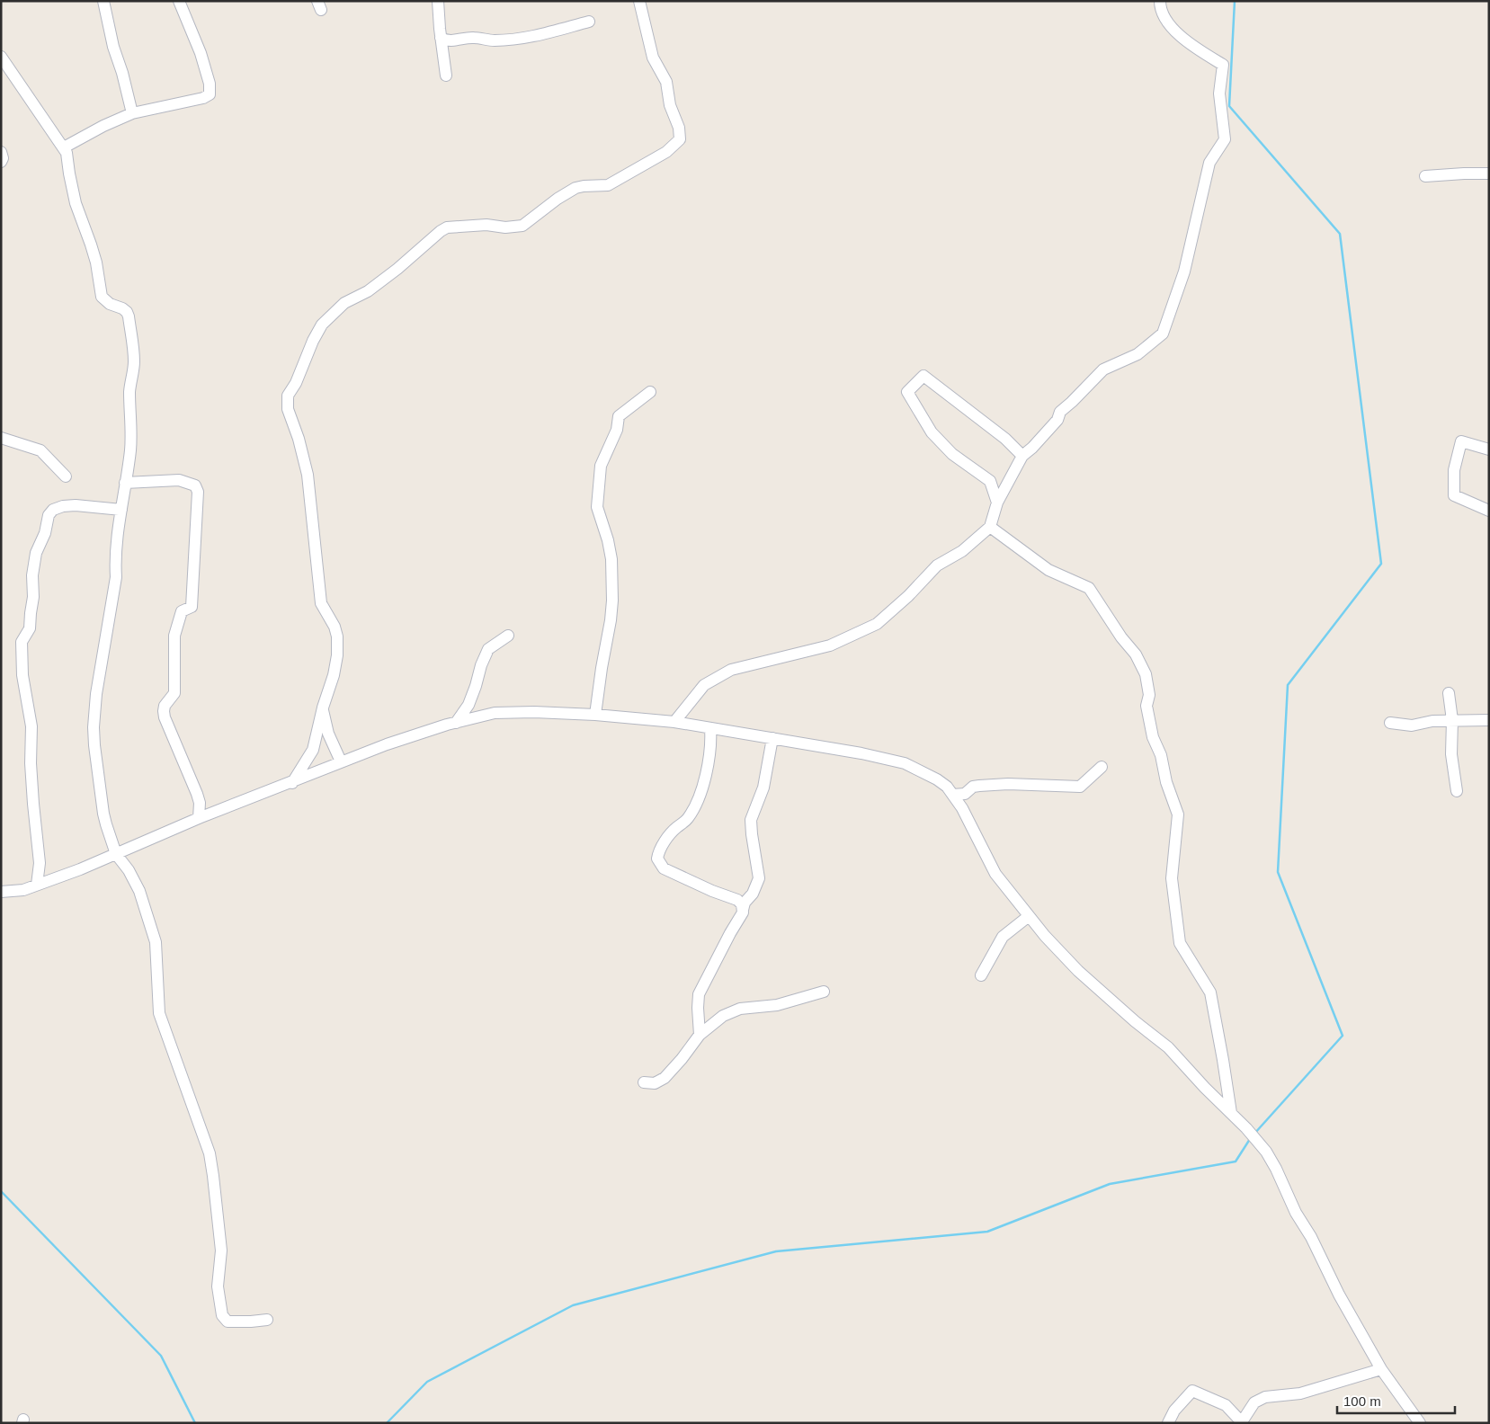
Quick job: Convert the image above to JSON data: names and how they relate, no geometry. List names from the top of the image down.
{
  "scale_bar": "100 m"
}
